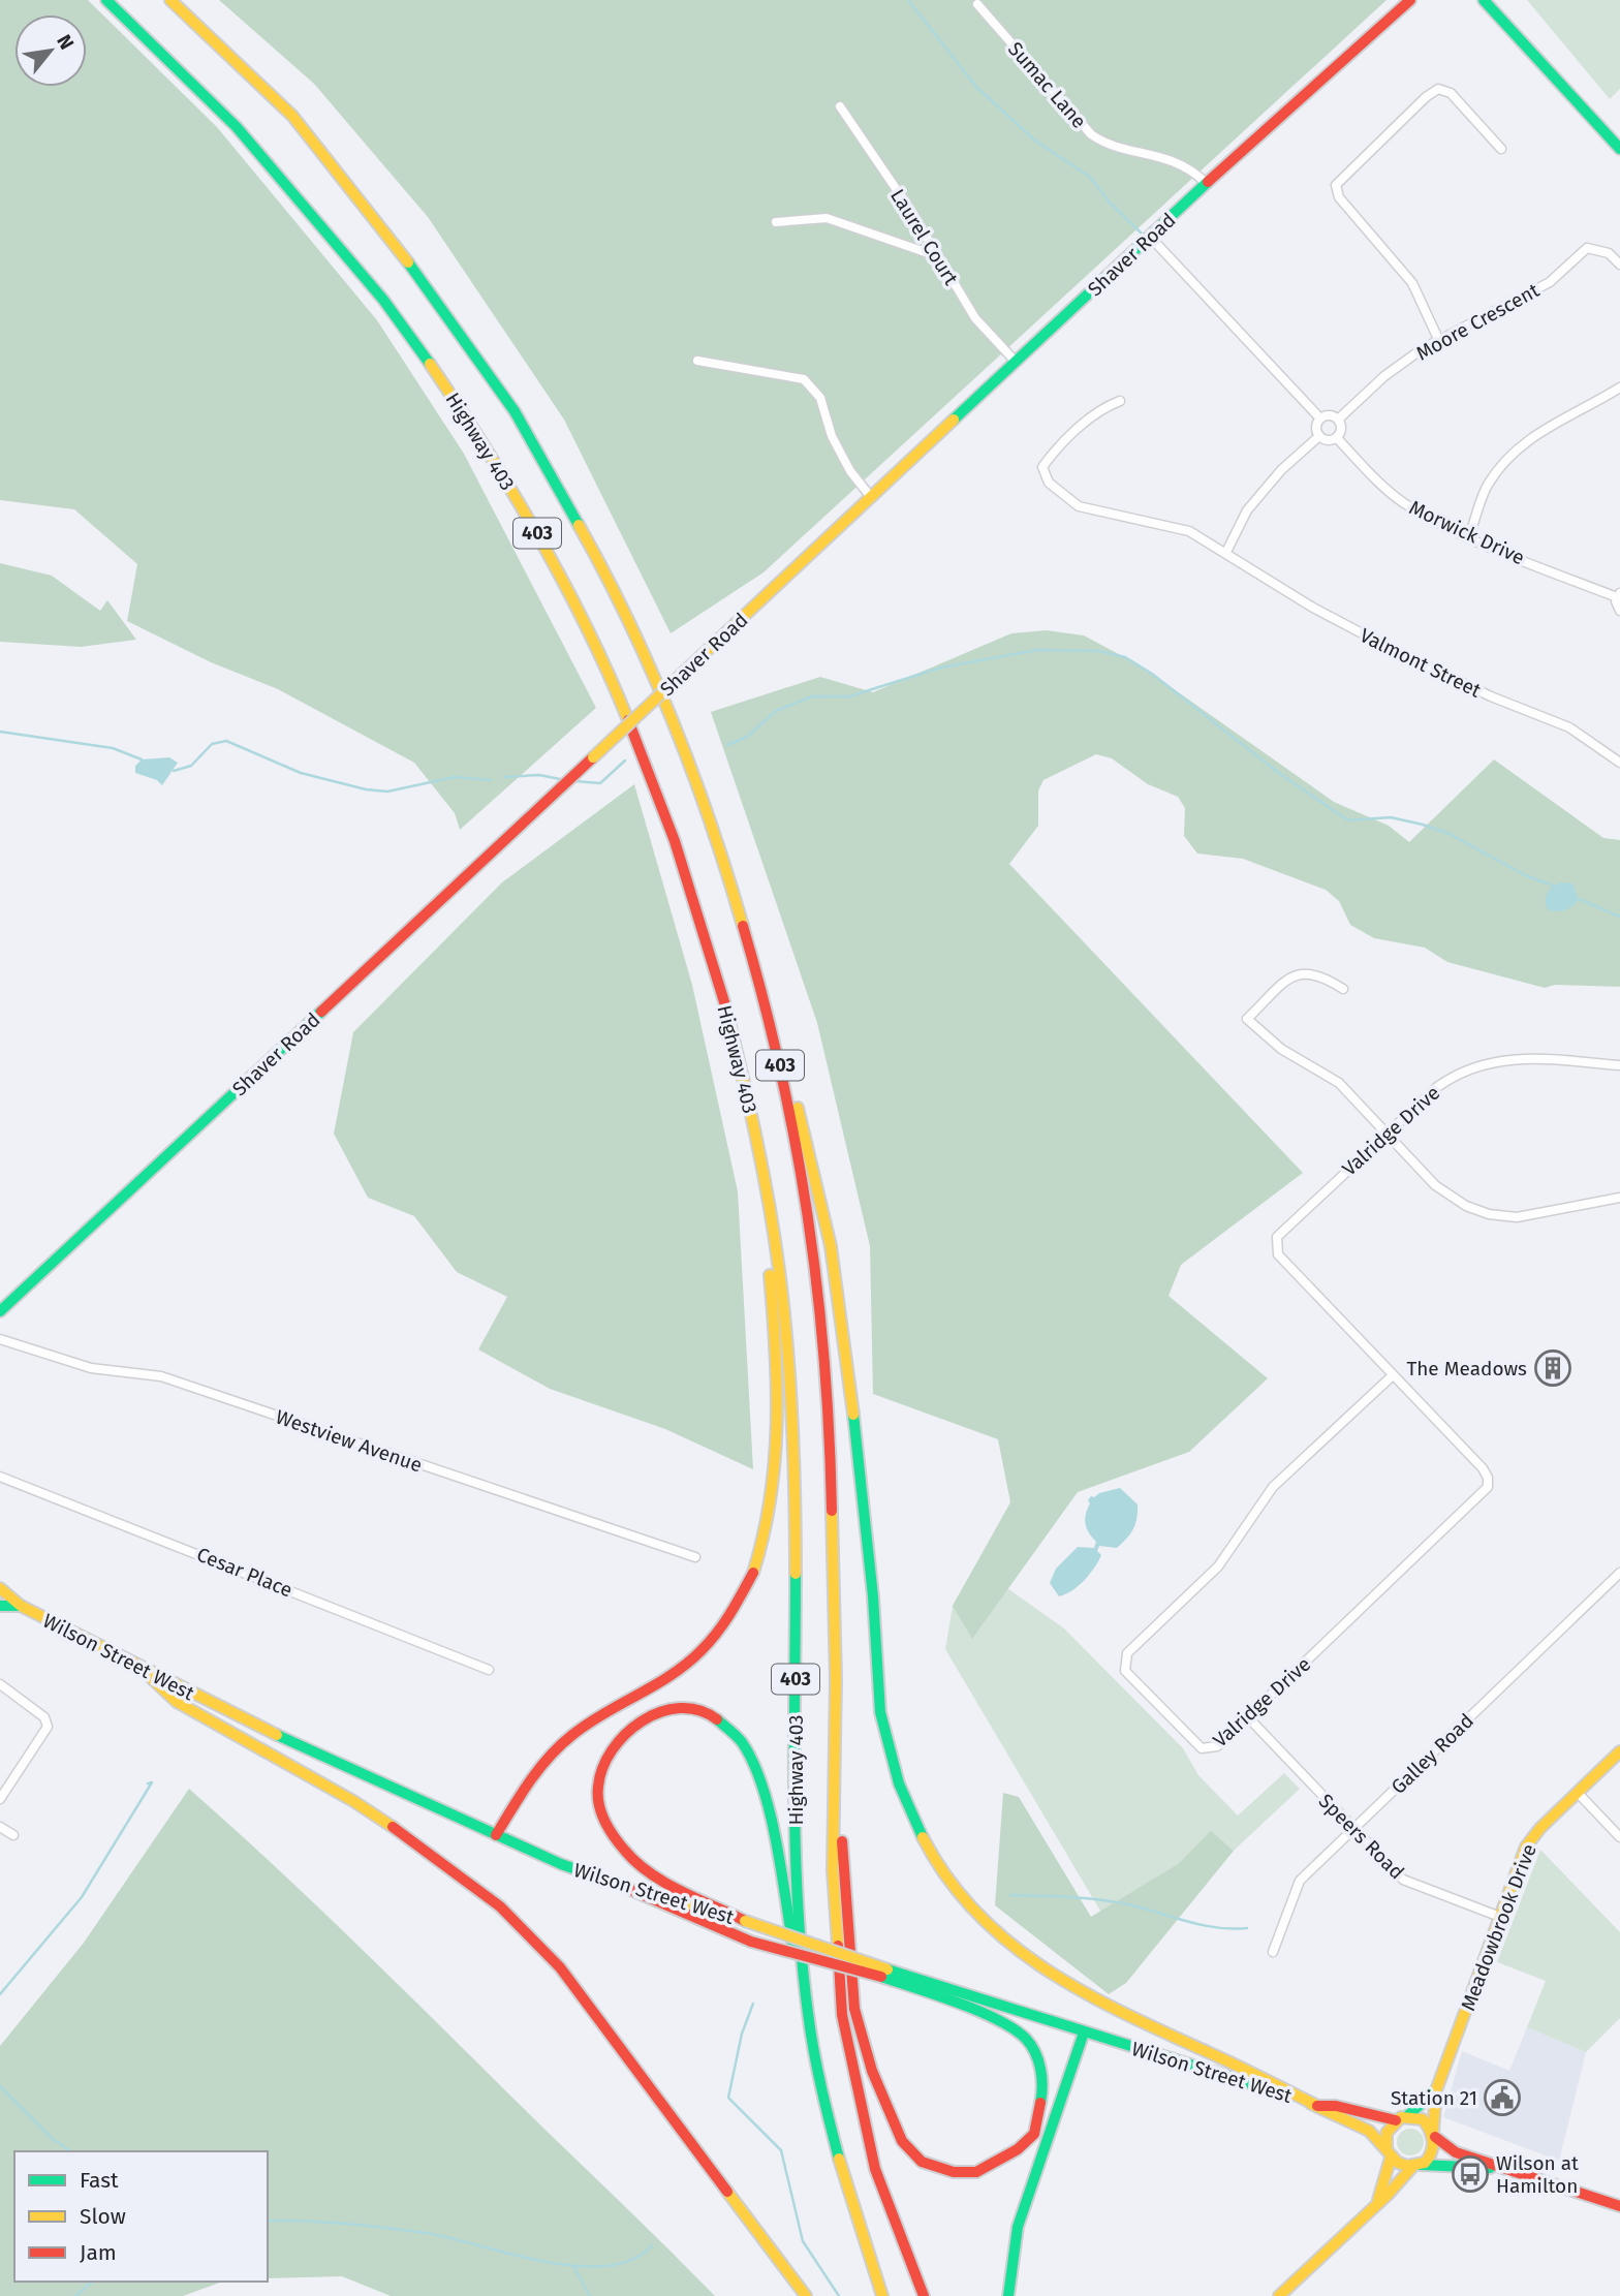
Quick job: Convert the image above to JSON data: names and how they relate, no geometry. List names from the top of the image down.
{
  "streets": {
    "main road": [
      "Shaver Road",
      "Highway 403",
      "403",
      "Wilson Street West",
      "Meadowbrook Drive"
    ],
    "street": [
      "Sumac Lane",
      "Laurel Court",
      "Moore Crescent",
      "Morwick Drive",
      "Valmont Street",
      "Valridge Drive",
      "Westview Avenue",
      "Cesar Place",
      "Galley Road",
      "Speers Road"
    ]
  },
  "crossings": [
    ["Sumac Lane", "Shaver Road"],
    ["Laurel Court", "Shaver Road"],
    ["Moore Crescent", "Morwick Drive"],
    ["Valridge Drive", "Speers Road"],
    ["Wilson Street West", "Meadowbrook Drive"],
    ["Galley Road", "Speers Road"],
    ["Speers Road", "Meadowbrook Drive"]
  ],
  "places": {
    "building": ["The Meadows"],
    "public building": ["Station 21"],
    "bus stop": ["Wilson at Hamilton"]
  },
  "legend": ["Fast", "Slow", "Jam"],
  "north": "top right"
}
